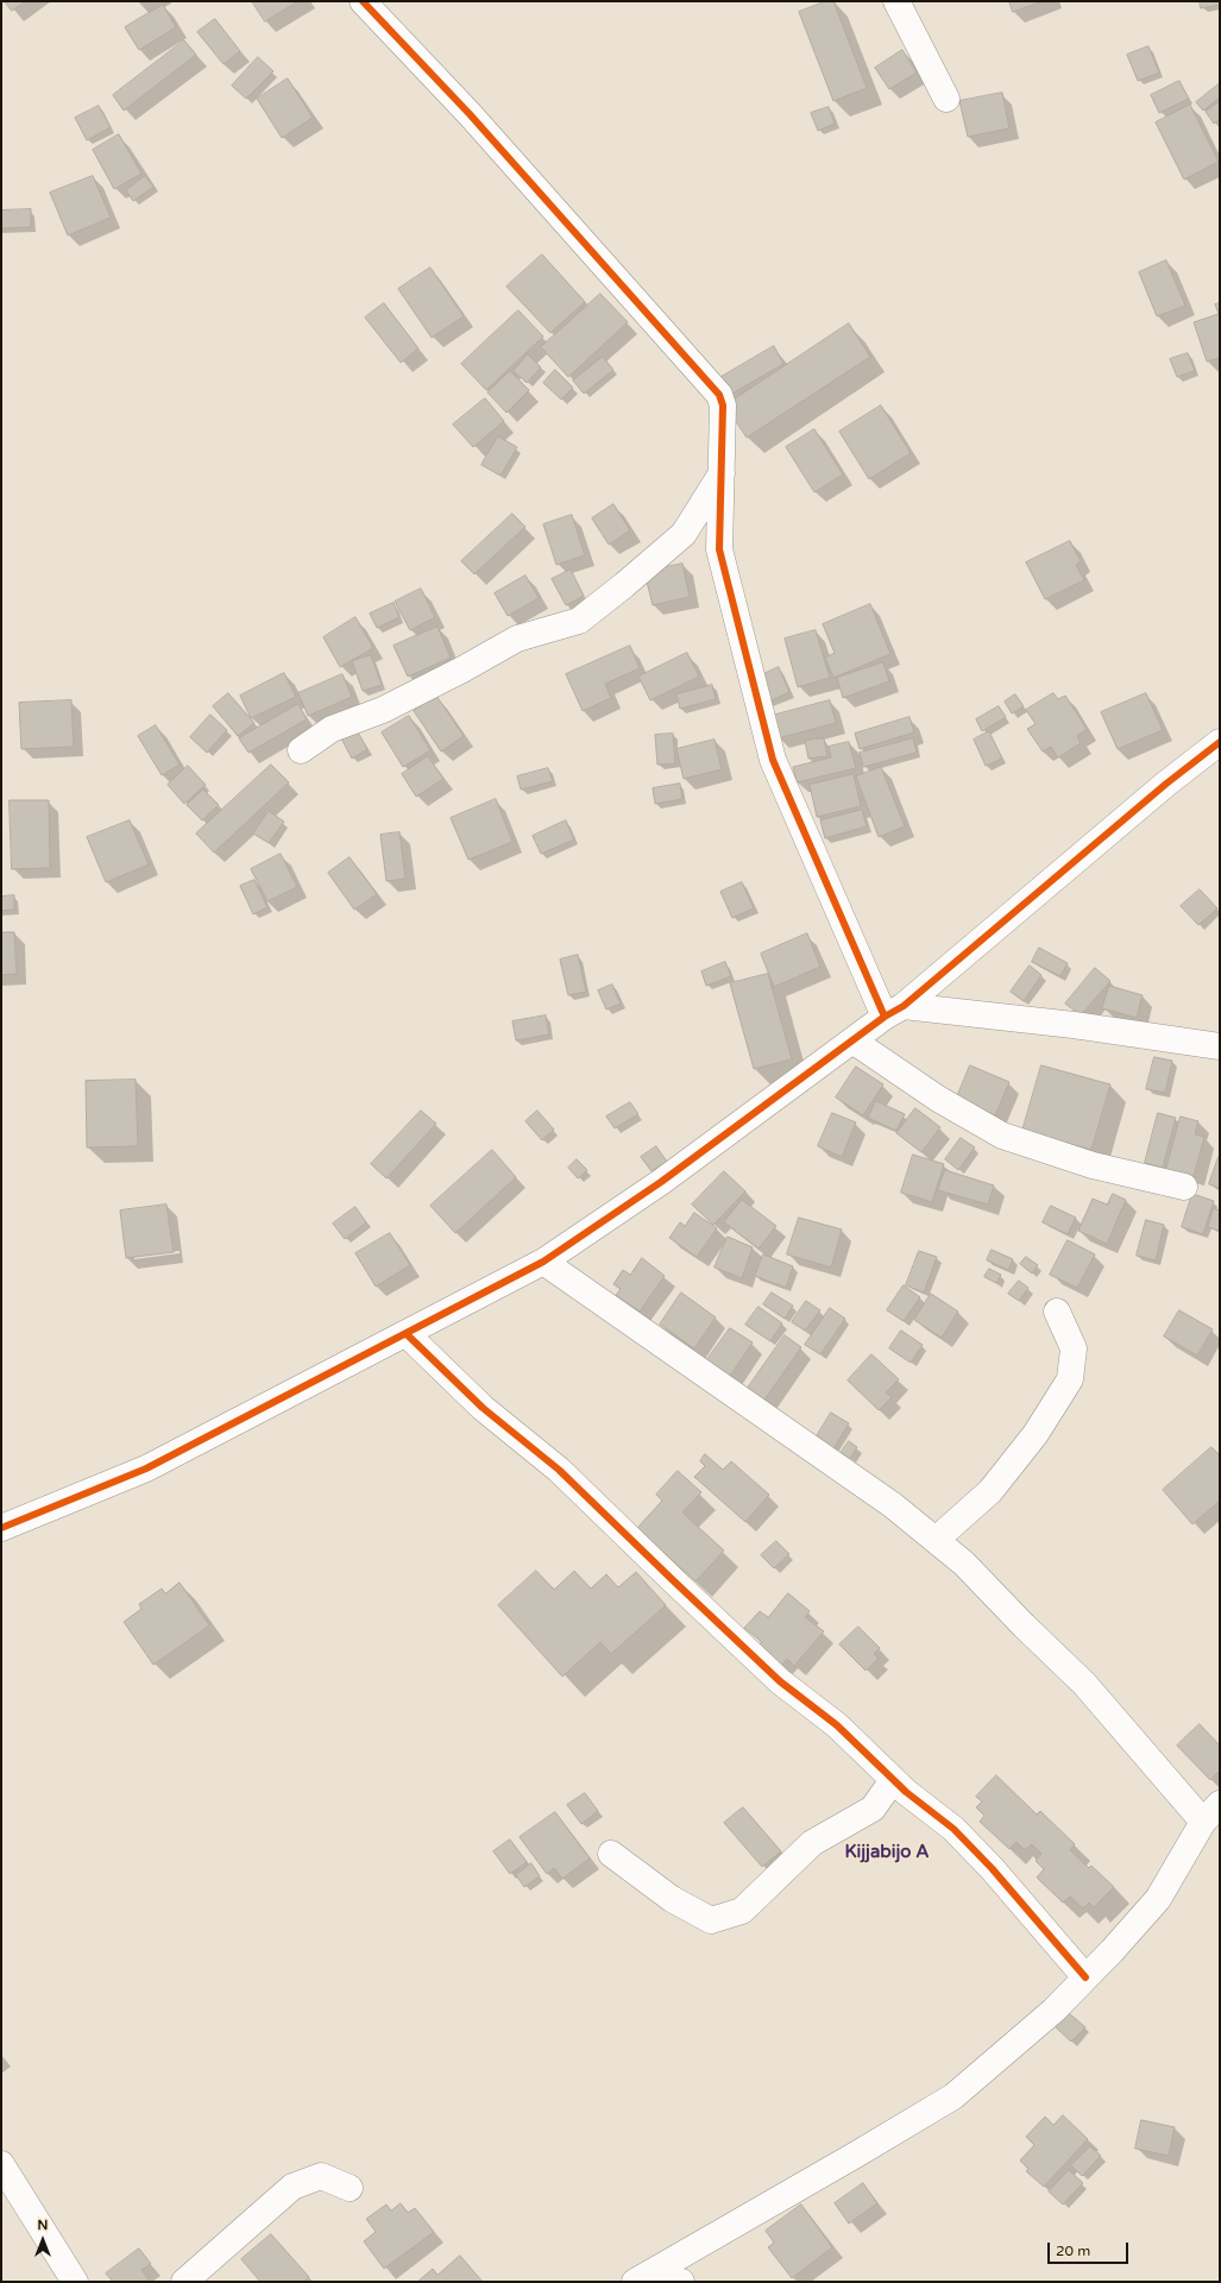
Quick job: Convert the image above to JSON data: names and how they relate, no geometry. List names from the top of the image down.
{
  "districts": ["Kijjabijo A"],
  "scale_bar": "20 m",
  "north": "top"
}
